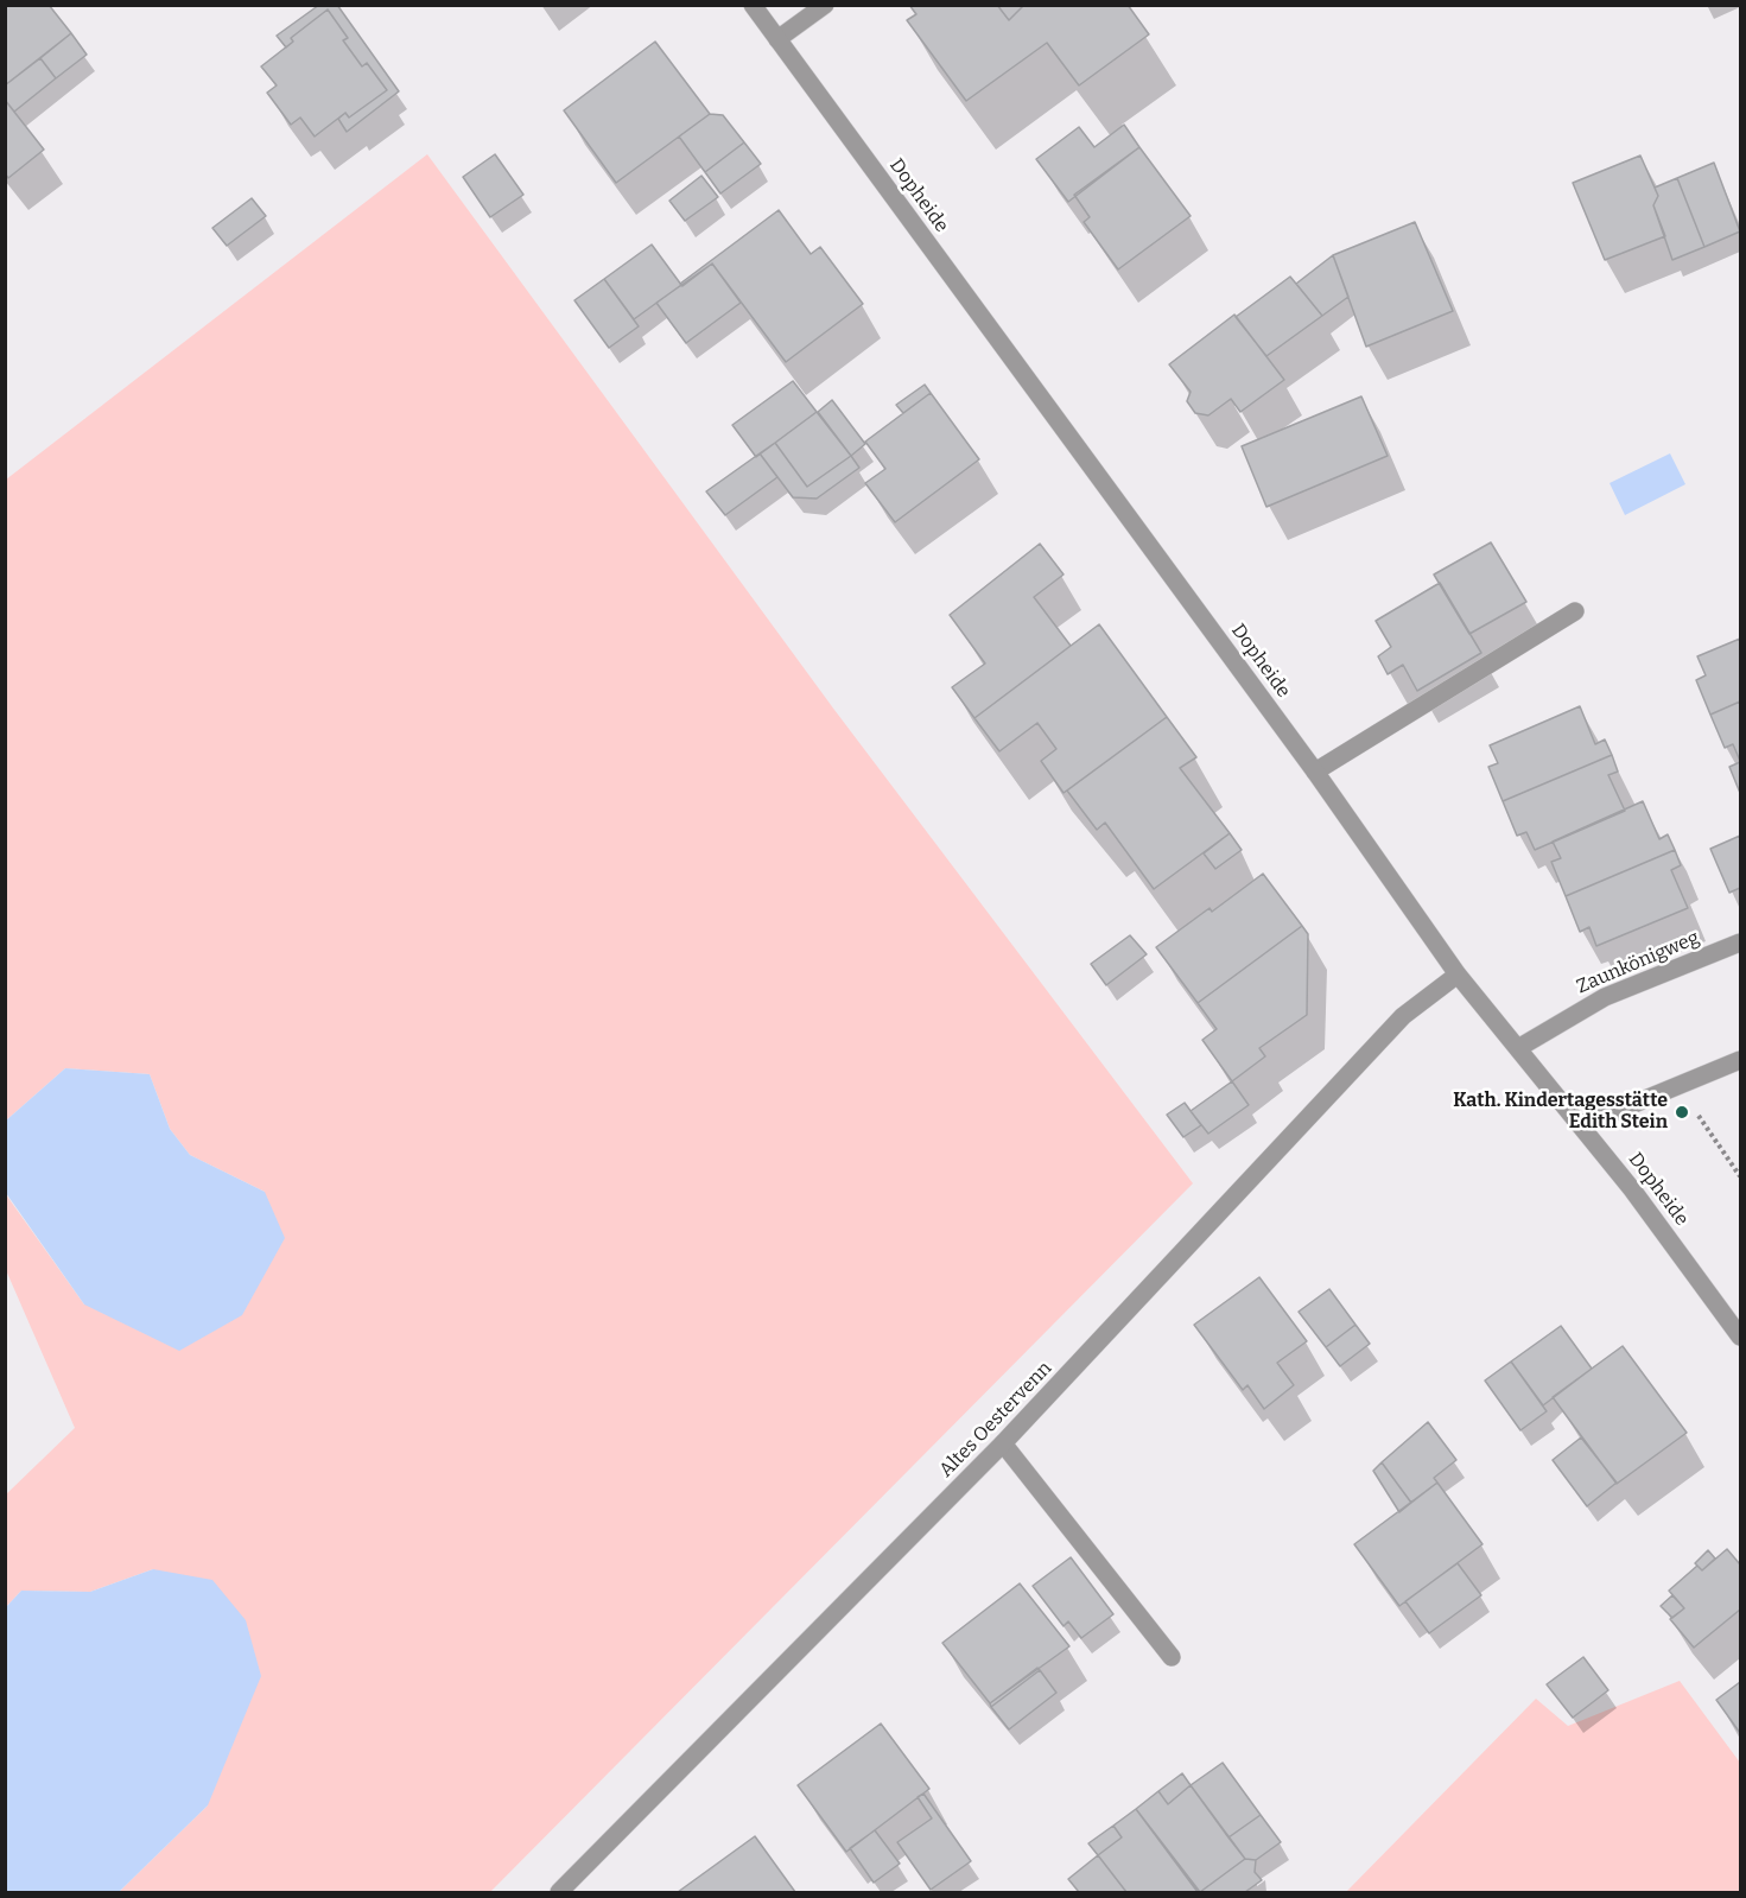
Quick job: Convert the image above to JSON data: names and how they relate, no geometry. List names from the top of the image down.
{
  "streets": {
    "street": ["Dopheide", "Zaunkönigweg", "Altes Oestervenn"]
  },
  "crossings": [
    ["Dopheide", "Zaunkönigweg"],
    ["Dopheide", "Altes Oestervenn"]
  ],
  "places": ["Kath. Kindertagesstätte Edith Stein"]
}
